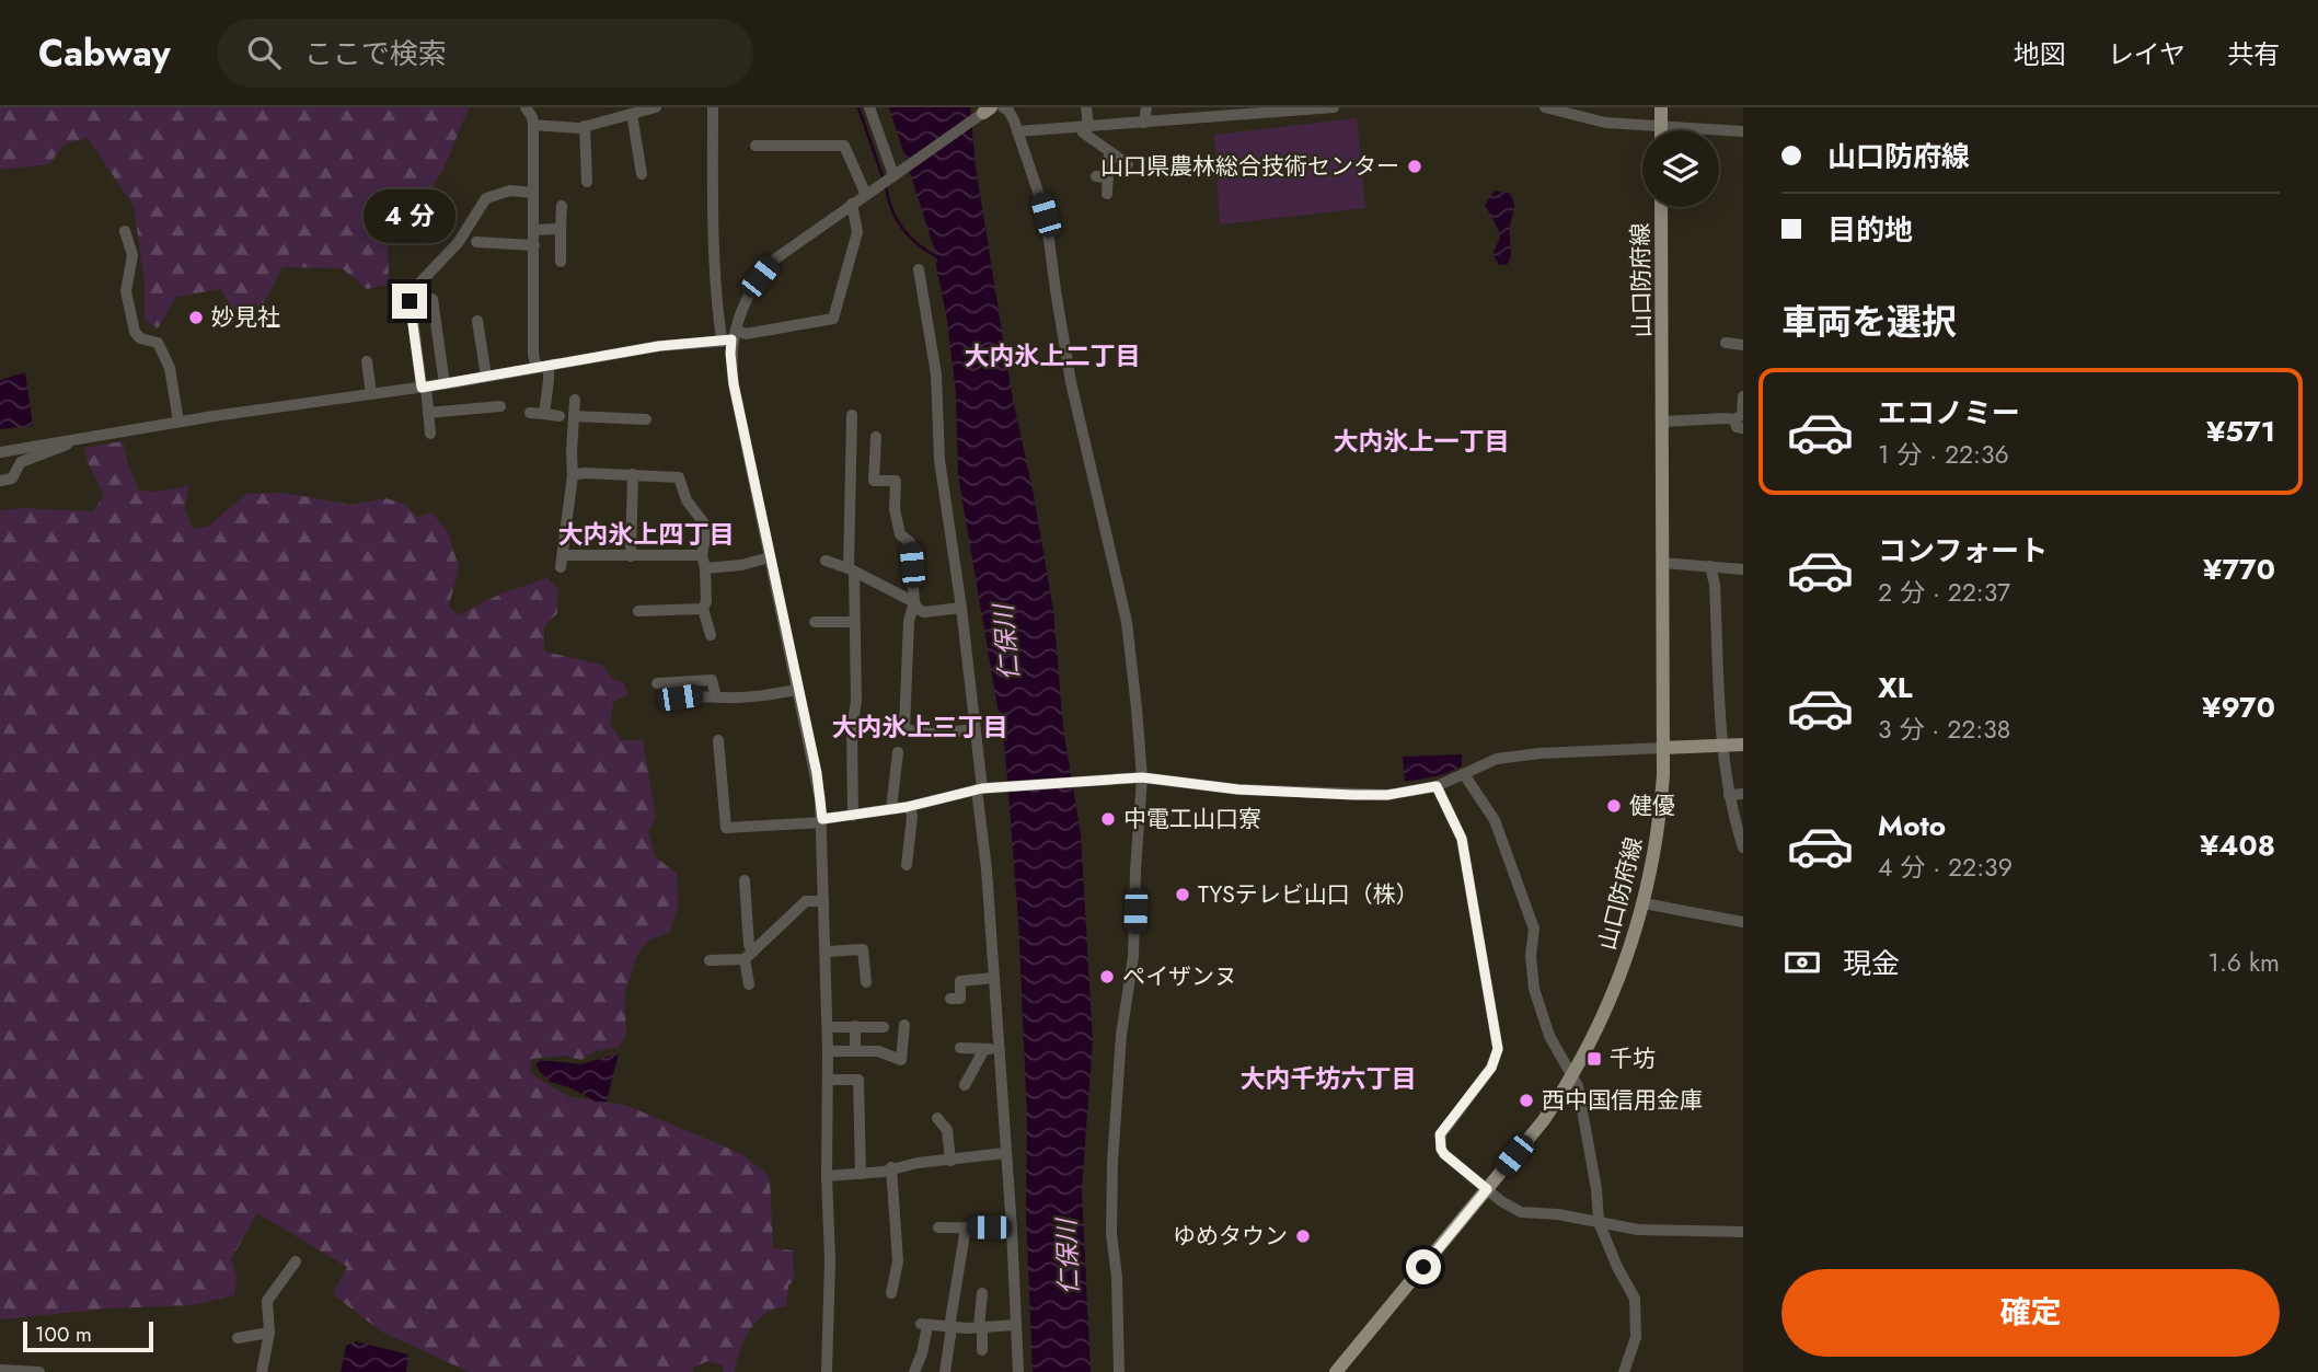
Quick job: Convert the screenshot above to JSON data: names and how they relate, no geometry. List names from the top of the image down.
{
  "streets": {
    "main road": ["山口防府線"]
  },
  "districts": [
    "大内氷上二丁目",
    "大内氷上一丁目",
    "大内氷上四丁目",
    "大内氷上三丁目",
    "大内千坊六丁目"
  ],
  "water": ["仁保川"],
  "places": {
    "other": [
      "山口県農林総合技術センター",
      "妙見社",
      "健優",
      "中電工山口寮",
      "TYSテレビ山口（株）",
      "ペイザンヌ",
      "西中国信用金庫",
      "ゆめタウン"
    ],
    "transit": ["千坊"]
  },
  "scale_bar": "100 m",
  "page": {
    "header": "Cabway",
    "search": "ここで検索",
    "nav": ["地図", "レイヤ", "共有"],
    "banner": ["山口防府線", "目的地"],
    "bubble": "4 分",
    "heading": "車両を選択",
    "list": [
      {
        "name": "エコノミー",
        "note": "1 分 · 22:36",
        "value": "¥571"
      },
      {
        "name": "コンフォート",
        "note": "2 分 · 22:37",
        "value": "¥770"
      },
      {
        "name": "XL",
        "note": "3 分 · 22:38",
        "value": "¥970"
      },
      {
        "name": "Moto",
        "note": "4 分 · 22:39",
        "value": "¥408"
      }
    ],
    "pay": ["現金", "1.6 km"],
    "buttons": "確定",
    "scale": "100 m"
  }
}
